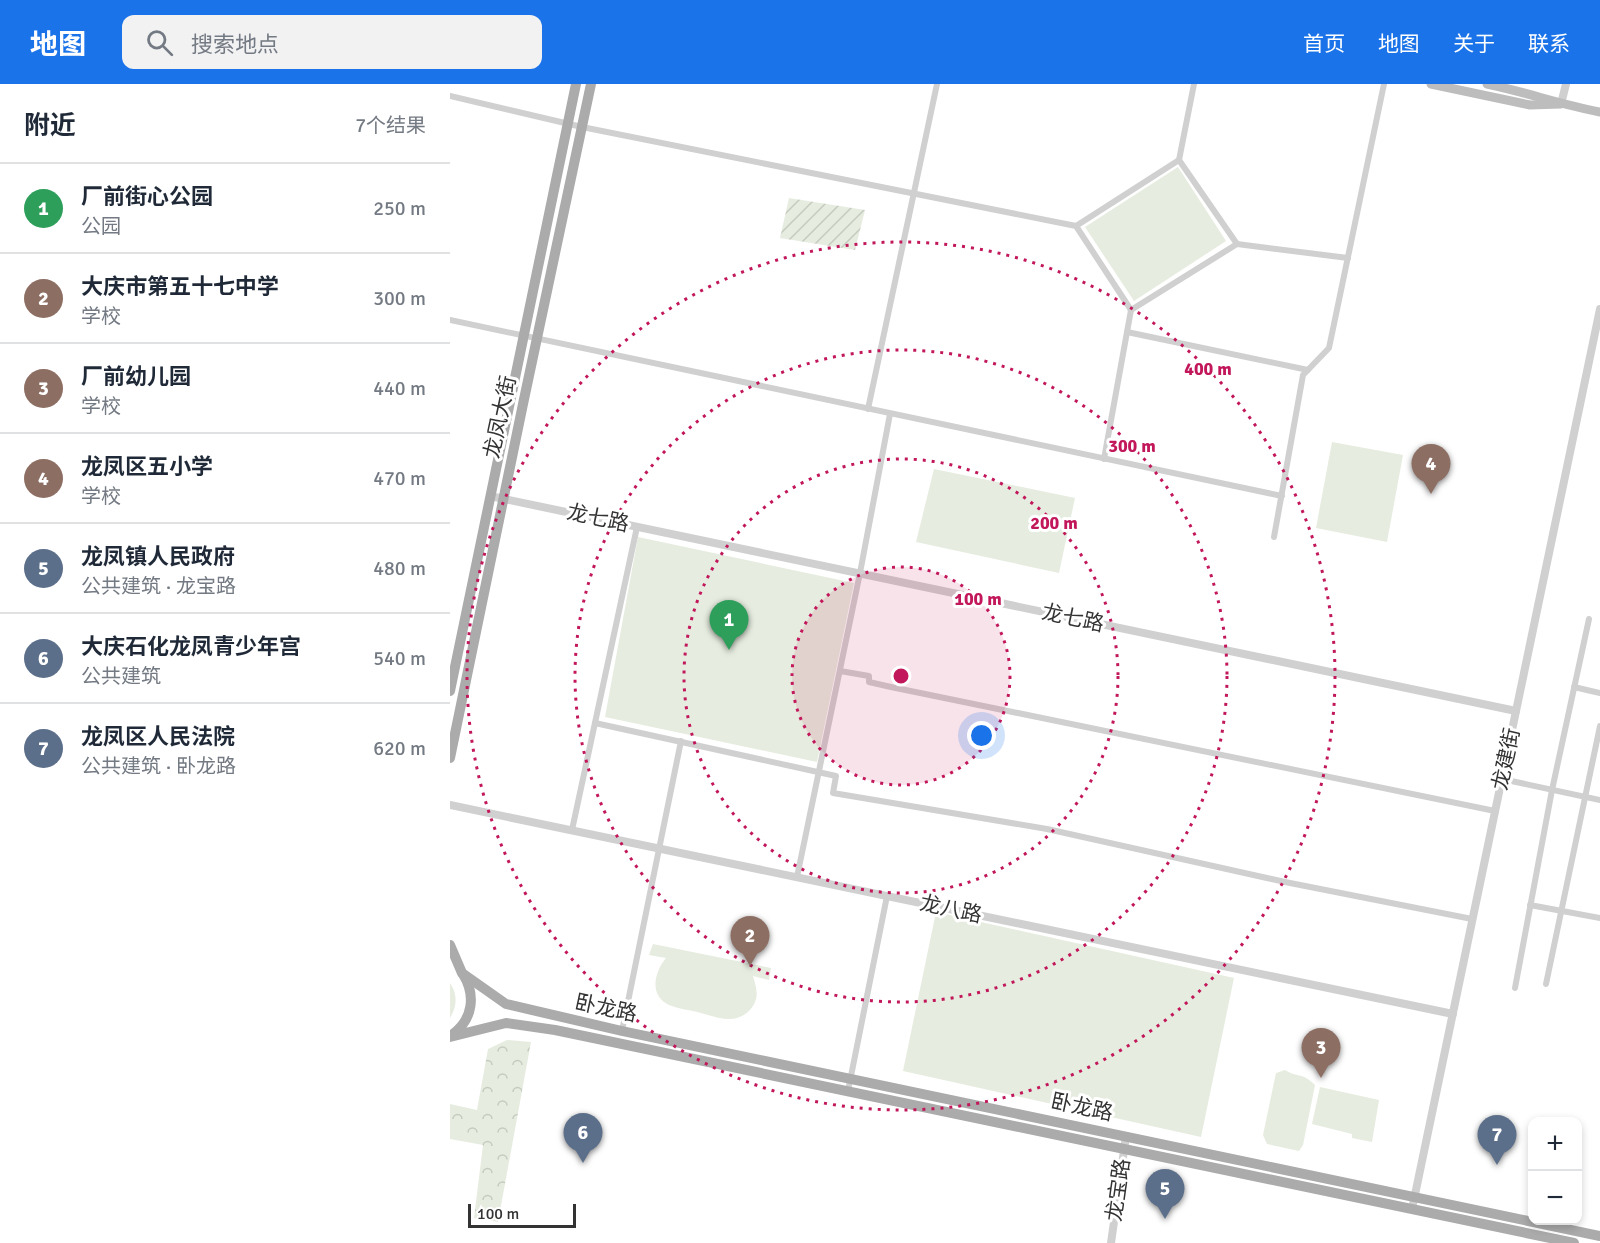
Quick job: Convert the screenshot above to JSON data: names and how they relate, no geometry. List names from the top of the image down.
{
  "streets": {
    "main road": ["龙凤大街", "卧龙路"],
    "street": [
      "龙七路",
      "龙建街",
      "龙八路",
      "龙宝路"
    ]
  },
  "crossings": [
    ["龙凤大街", "龙七路"],
    ["龙七路", "龙建街"],
    ["龙建街", "龙八路"],
    ["龙建街", "卧龙路"],
    ["卧龙路", "龙宝路"]
  ],
  "scale_bar": "100 m",
  "page": {
    "header": "地图",
    "search": "搜索地点",
    "nav": [
      "首页",
      "地图",
      "关于",
      "联系"
    ],
    "heading": ["附近", "7个结果"],
    "list": [
      {
        "mark": "1",
        "name": "厂前街心公园",
        "note": "公园",
        "value": "250 m"
      },
      {
        "mark": "2",
        "name": "大庆市第五十七中学",
        "note": "学校",
        "value": "300 m"
      },
      {
        "mark": "3",
        "name": "厂前幼儿园",
        "note": "学校",
        "value": "440 m"
      },
      {
        "mark": "4",
        "name": "龙凤区五小学",
        "note": "学校",
        "value": "470 m"
      },
      {
        "mark": "5",
        "name": "龙凤镇人民政府",
        "note": "公共建筑 · 龙宝路",
        "value": "480 m"
      },
      {
        "mark": "6",
        "name": "大庆石化龙凤青少年宫",
        "note": "公共建筑",
        "value": "540 m"
      },
      {
        "mark": "7",
        "name": "龙凤区人民法院",
        "note": "公共建筑 · 卧龙路",
        "value": "620 m"
      }
    ],
    "pins": [
      "4",
      "1",
      "2",
      "3",
      "6",
      "7",
      "5"
    ],
    "map_buttons": ["+", "−"],
    "scale": "100 m"
  },
  "rings": [
    "400 m",
    "300 m",
    "200 m",
    "100 m"
  ]
}
